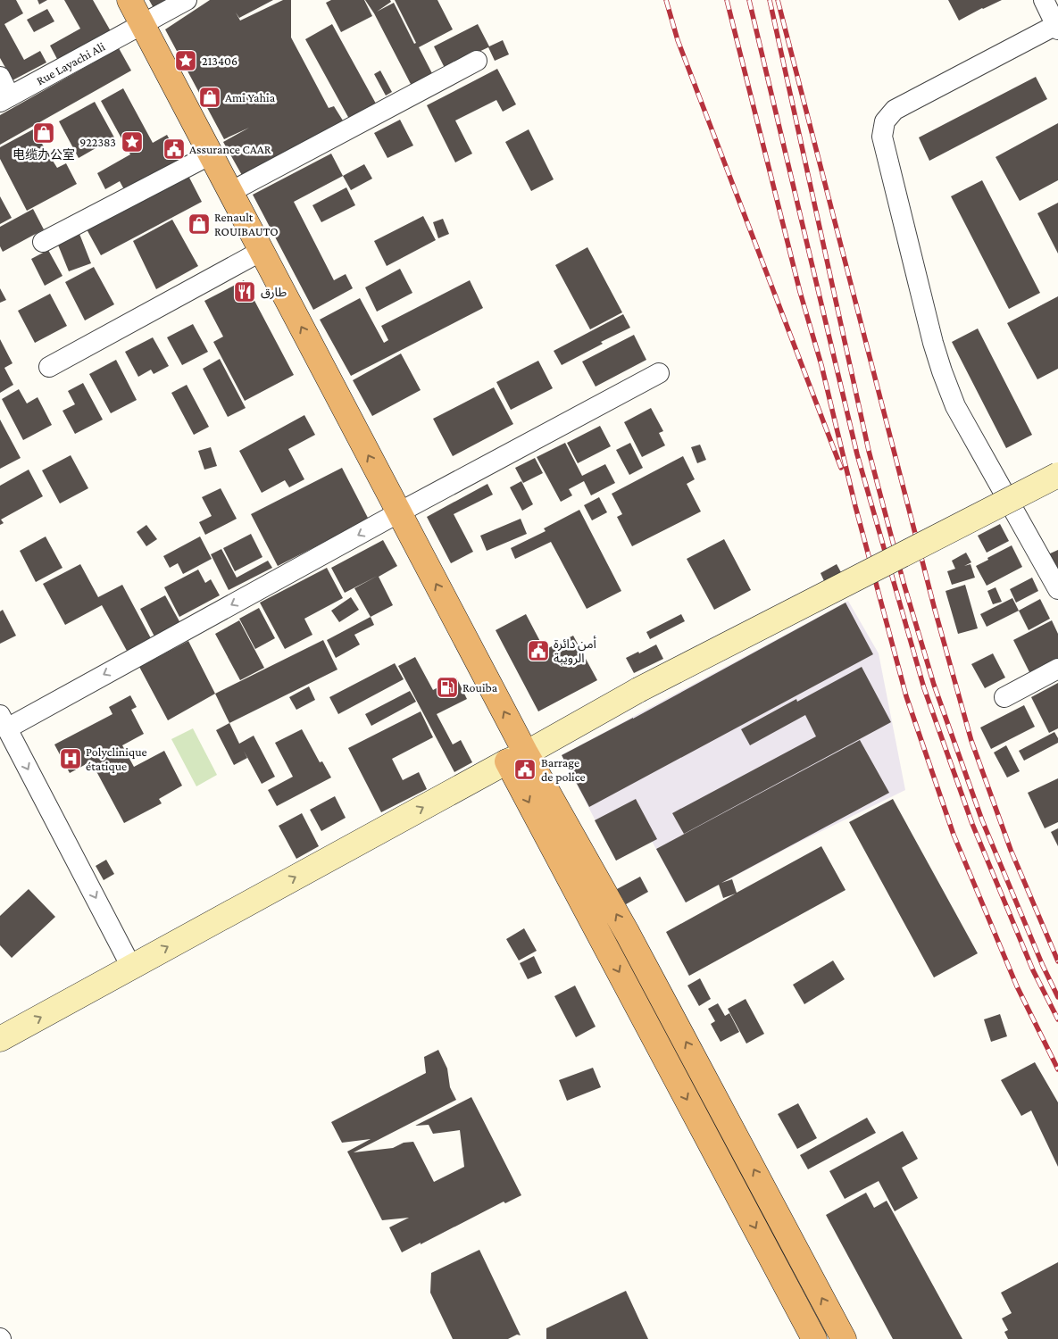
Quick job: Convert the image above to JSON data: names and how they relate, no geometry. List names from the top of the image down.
{
  "streets": {
    "street": ["Rue Layachi Ali"]
  },
  "places": {
    "place": ["213406", "922383"],
    "shop": ["Ami Yahia", "电缆办公室", "Renault ROUIBAUTO"],
    "public building": ["Assurance CAAR", "أمن دائرة الرويبة", "Barrage de police"],
    "restaurant": ["طارق"],
    "fuel station": ["Rouiba"],
    "hospital": ["Polyclinique étatique"]
  }
}
